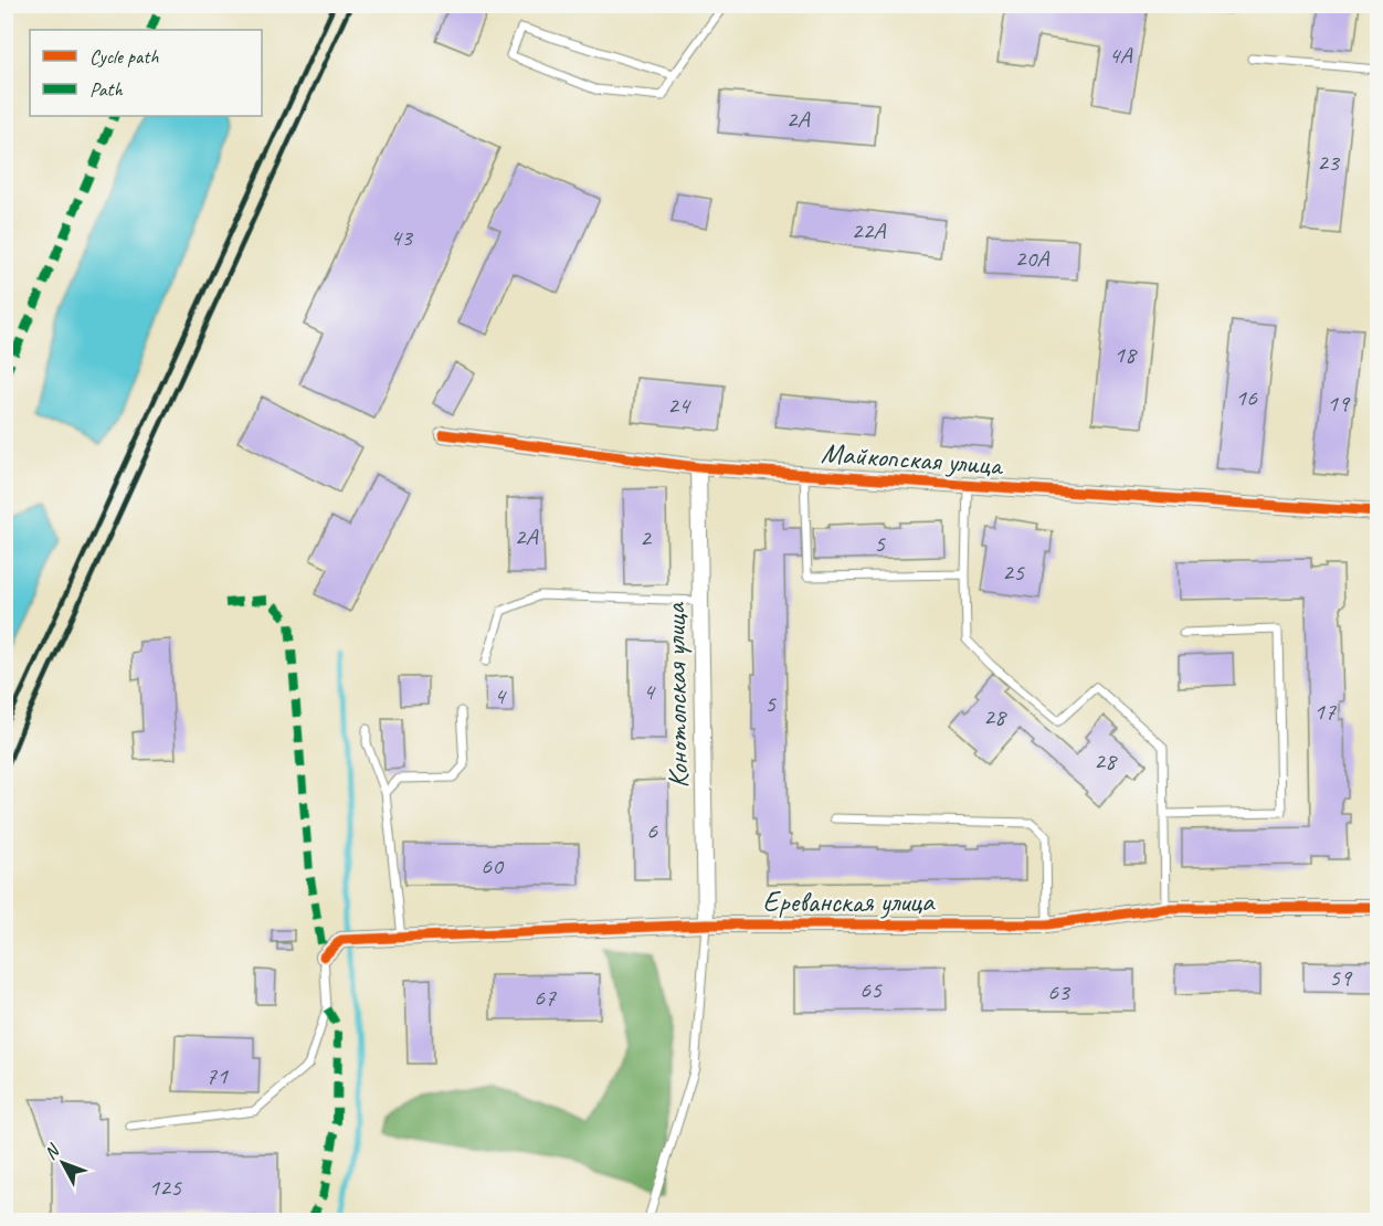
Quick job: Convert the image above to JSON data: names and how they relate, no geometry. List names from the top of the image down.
{
  "streets": {
    "street": ["Майкопская улица", "Конотопская улица", "Ереванская улица"]
  },
  "crossings": [
    ["Майкопская улица", "Конотопская улица"],
    ["Конотопская улица", "Ереванская улица"]
  ],
  "house_numbers": [
    "4А",
    "2А",
    "23",
    "22А",
    "43",
    "20А",
    "18",
    "16",
    "19",
    "24",
    "2А",
    "2",
    "5",
    "25",
    "4",
    "4",
    "5",
    "17",
    "28",
    "28",
    "6",
    "60",
    "59",
    "65",
    "63",
    "67",
    "71",
    "125"
  ],
  "legend": ["Cycle path", "Path"],
  "north": "top left"
}
